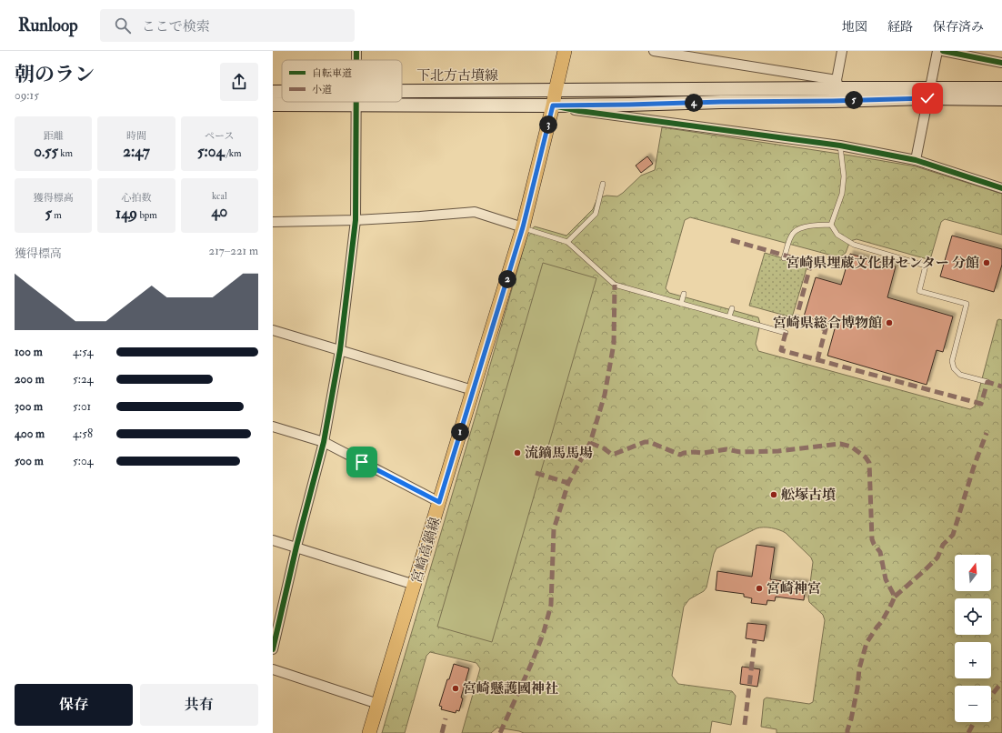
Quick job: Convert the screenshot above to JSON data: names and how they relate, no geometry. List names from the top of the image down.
{
  "streets": {
    "main road": ["宮崎高鍋線"],
    "street": ["下北方古墳線"]
  },
  "crossings": [
    ["下北方古墳線", "宮崎高鍋線"]
  ],
  "places": [
    "宮崎県埋蔵文化財センター 分館",
    "宮崎県総合博物館",
    "流鏑馬馬場",
    "舩塚古墳",
    "宮崎神宮",
    "宮崎懸護國神社"
  ],
  "legend": ["自転車道", "小道"],
  "north": "top",
  "page": {
    "header": "Runloop",
    "search": "ここで検索",
    "nav": ["地図", "経路", "保存済み"],
    "heading": ["朝のラン", "09:15"],
    "pins": [
      "5",
      "4",
      "3",
      "2",
      "1"
    ],
    "stats": [
      ["距離", "0.55 km"],
      ["時間", "2:47"],
      ["ペース", "5:04 /km"],
      ["獲得標高", "5 m"],
      ["心拍数", "149 bpm"],
      ["kcal", "40"]
    ],
    "chart": ["獲得標高", "217–221 m"],
    "list": [
      {
        "name": "100 m",
        "note": "4:54"
      },
      {
        "name": "200 m",
        "note": "5:24"
      },
      {
        "name": "300 m",
        "note": "5:01"
      },
      {
        "name": "400 m",
        "note": "4:58"
      },
      {
        "name": "500 m",
        "note": "5:04"
      }
    ],
    "map_buttons": ["+", "−"],
    "buttons": ["保存", "共有"]
  }
}
